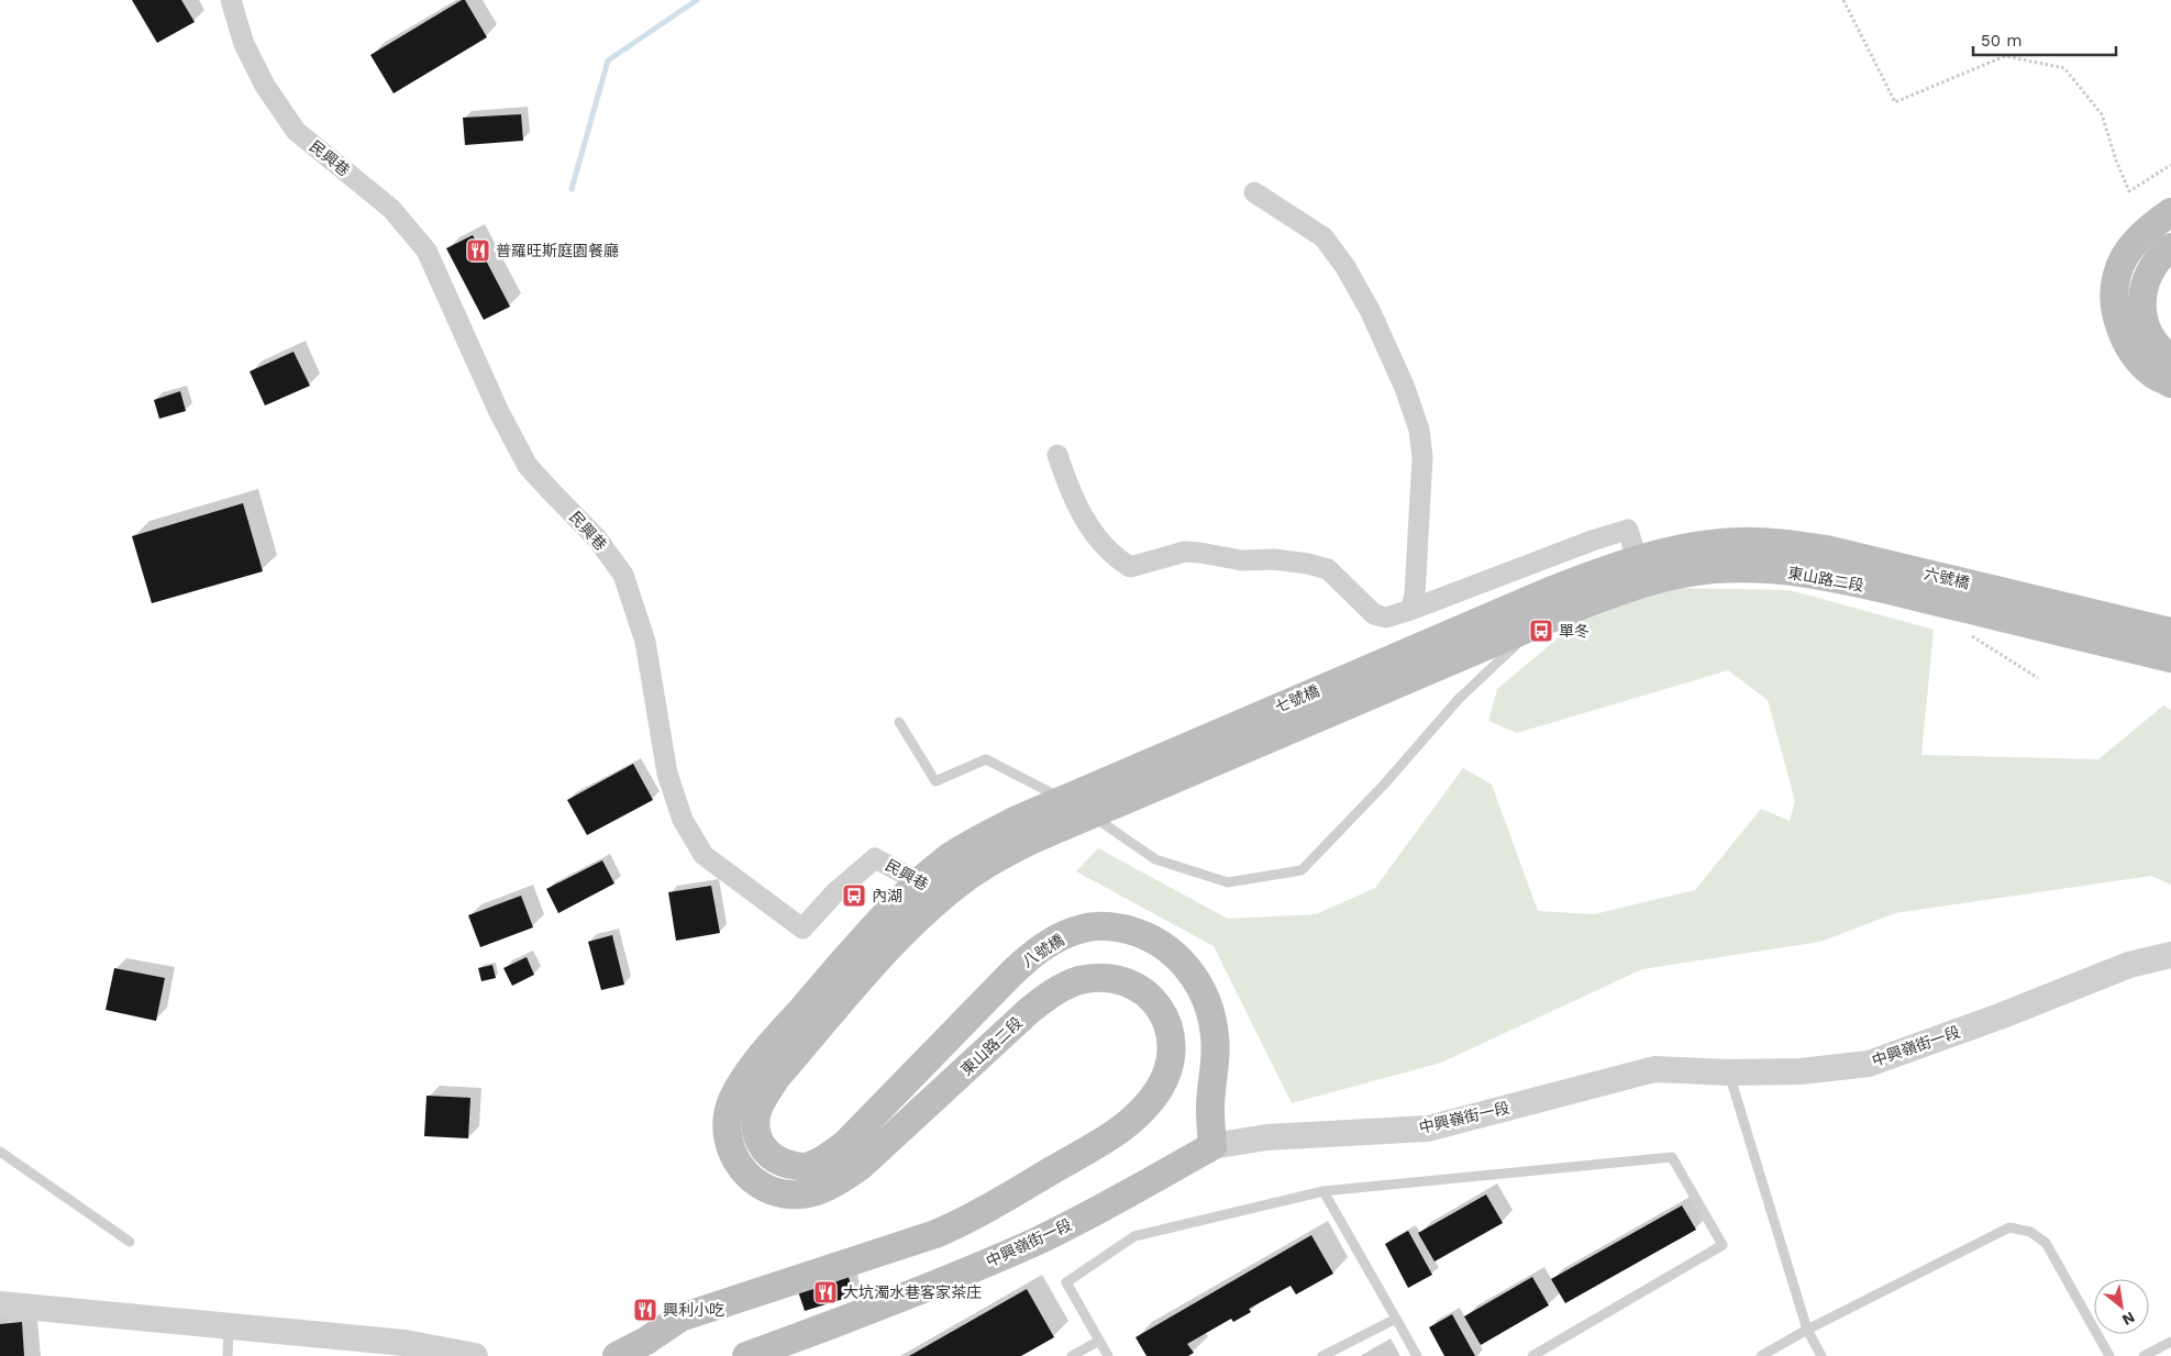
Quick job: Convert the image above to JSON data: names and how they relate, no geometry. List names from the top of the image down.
{
  "streets": {
    "main road": [
      "六號橋",
      "東山路二段",
      "七號橋",
      "八號橋",
      "中興嶺街一段"
    ],
    "street": ["民興巷"]
  },
  "crossings": [
    ["民興巷", "東山路二段"],
    ["六號橋", "東山路二段"],
    ["東山路二段", "七號橋"],
    ["東山路二段", "八號橋"],
    ["八號橋", "中興嶺街一段"]
  ],
  "places": {
    "restaurant": ["普羅旺斯庭園餐廳", "大坑濁水巷客家茶庄", "興利小吃"],
    "bus stop": ["單冬", "內湖"]
  },
  "scale_bar": "50 m",
  "north": "bottom right"
}
